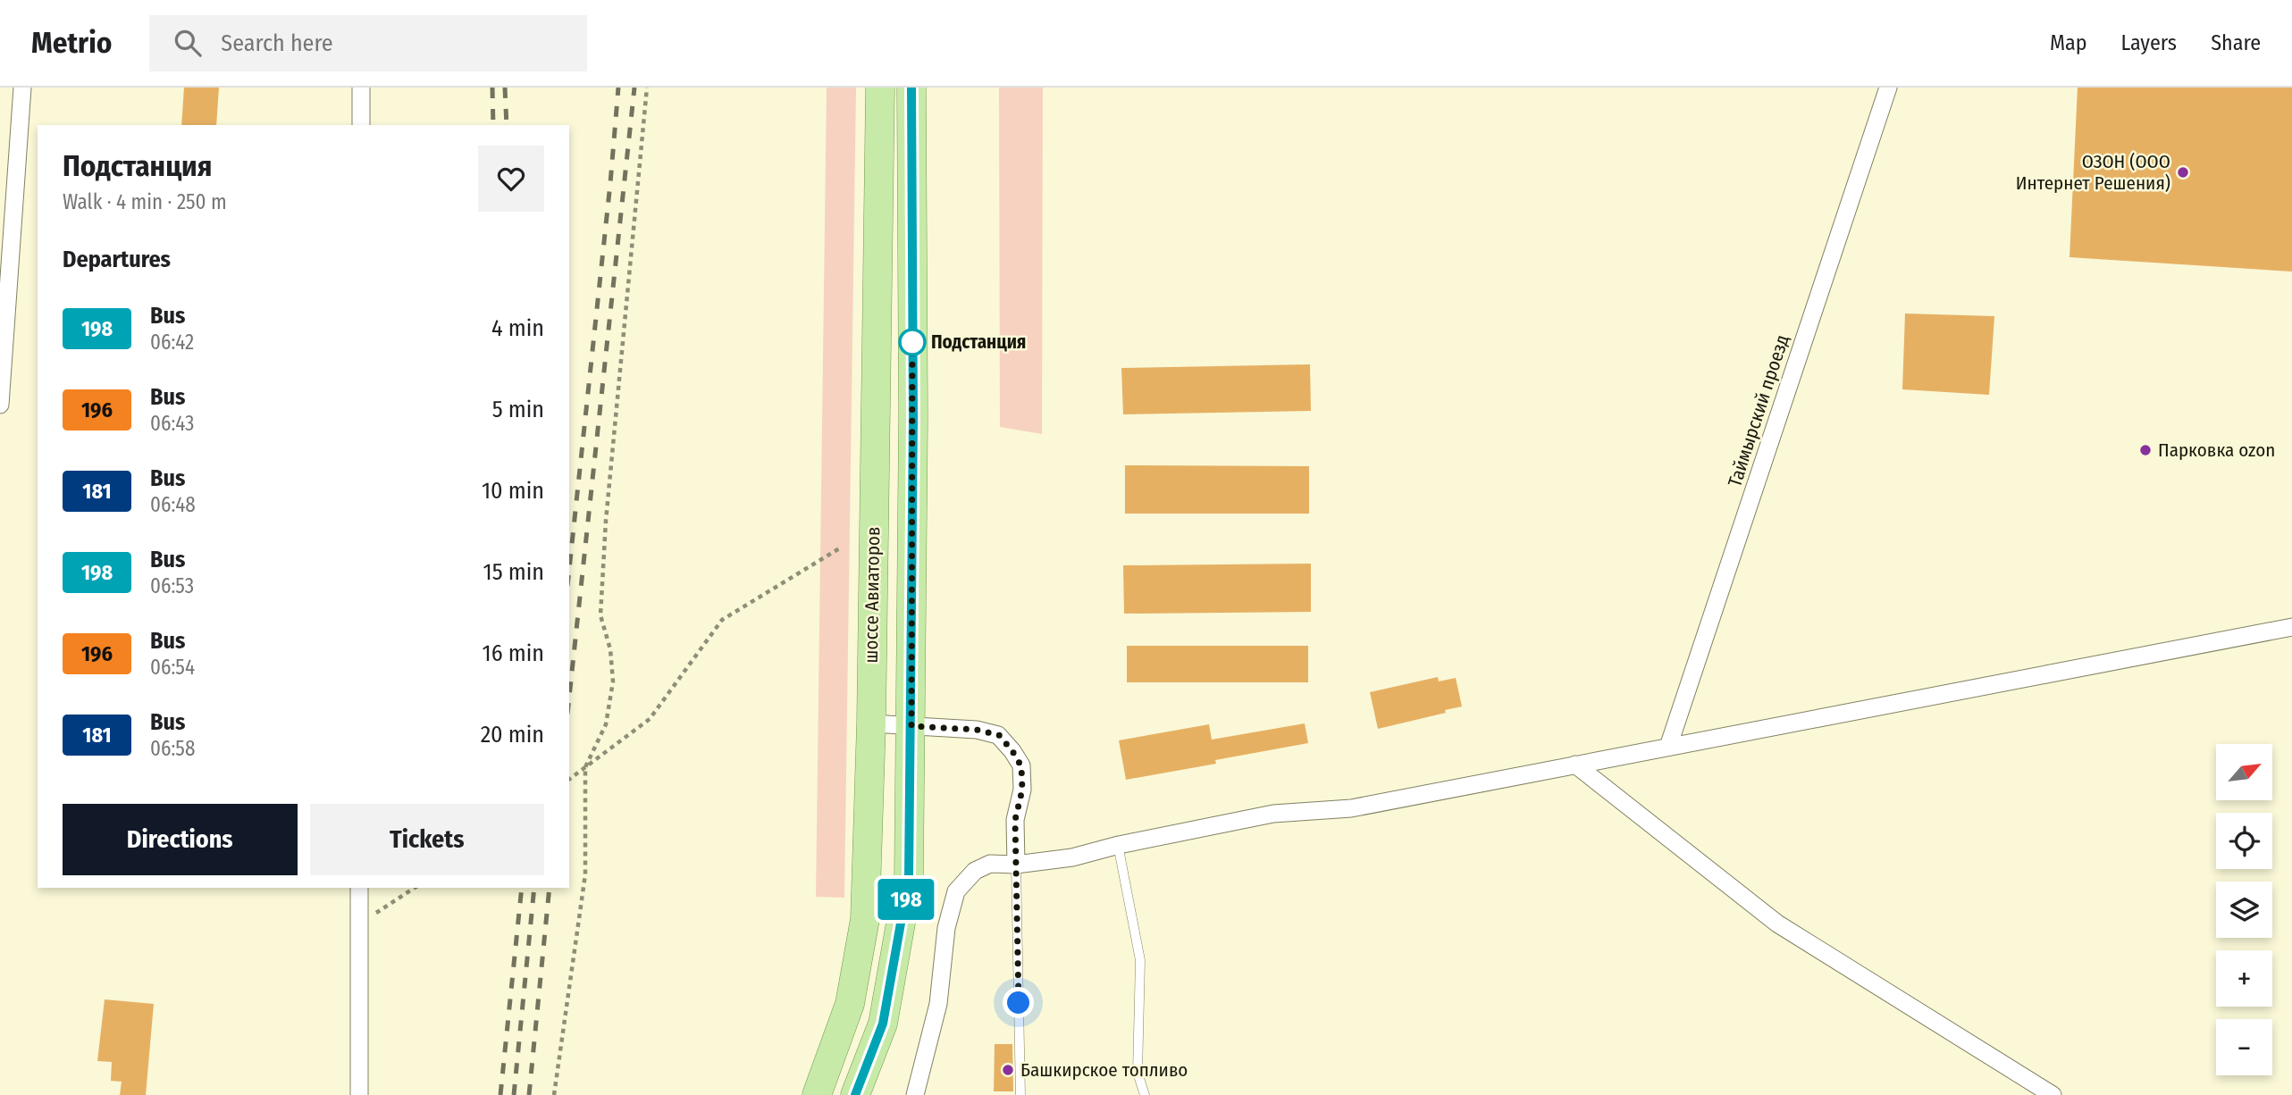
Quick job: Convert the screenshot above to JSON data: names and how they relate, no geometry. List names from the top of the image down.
{
  "streets": {
    "main road": ["шоссе Авиаторов"],
    "street": ["Таймырский проезд"]
  },
  "places": [
    "ОЗОН (ООО Интернет Решения)",
    "Подстанция",
    "Парковка ozon",
    "Башкирское топливо"
  ],
  "lines": ["bus line 198"],
  "north": "top right",
  "page": {
    "header": "Metrio",
    "search": "Search here",
    "nav": ["Map", "Layers", "Share"],
    "on_map": "198",
    "heading": [
      ["Подстанция", "Walk · 4 min · 250 m"],
      "Departures"
    ],
    "list": [
      {
        "mark": "198",
        "name": "Bus",
        "note": "06:42",
        "value": "4 min"
      },
      {
        "mark": "196",
        "name": "Bus",
        "note": "06:43",
        "value": "5 min"
      },
      {
        "mark": "181",
        "name": "Bus",
        "note": "06:48",
        "value": "10 min"
      },
      {
        "mark": "198",
        "name": "Bus",
        "note": "06:53",
        "value": "15 min"
      },
      {
        "mark": "196",
        "name": "Bus",
        "note": "06:54",
        "value": "16 min"
      },
      {
        "mark": "181",
        "name": "Bus",
        "note": "06:58",
        "value": "20 min"
      }
    ],
    "map_buttons": ["+", "−"],
    "buttons": ["Directions", "Tickets"]
  }
}
